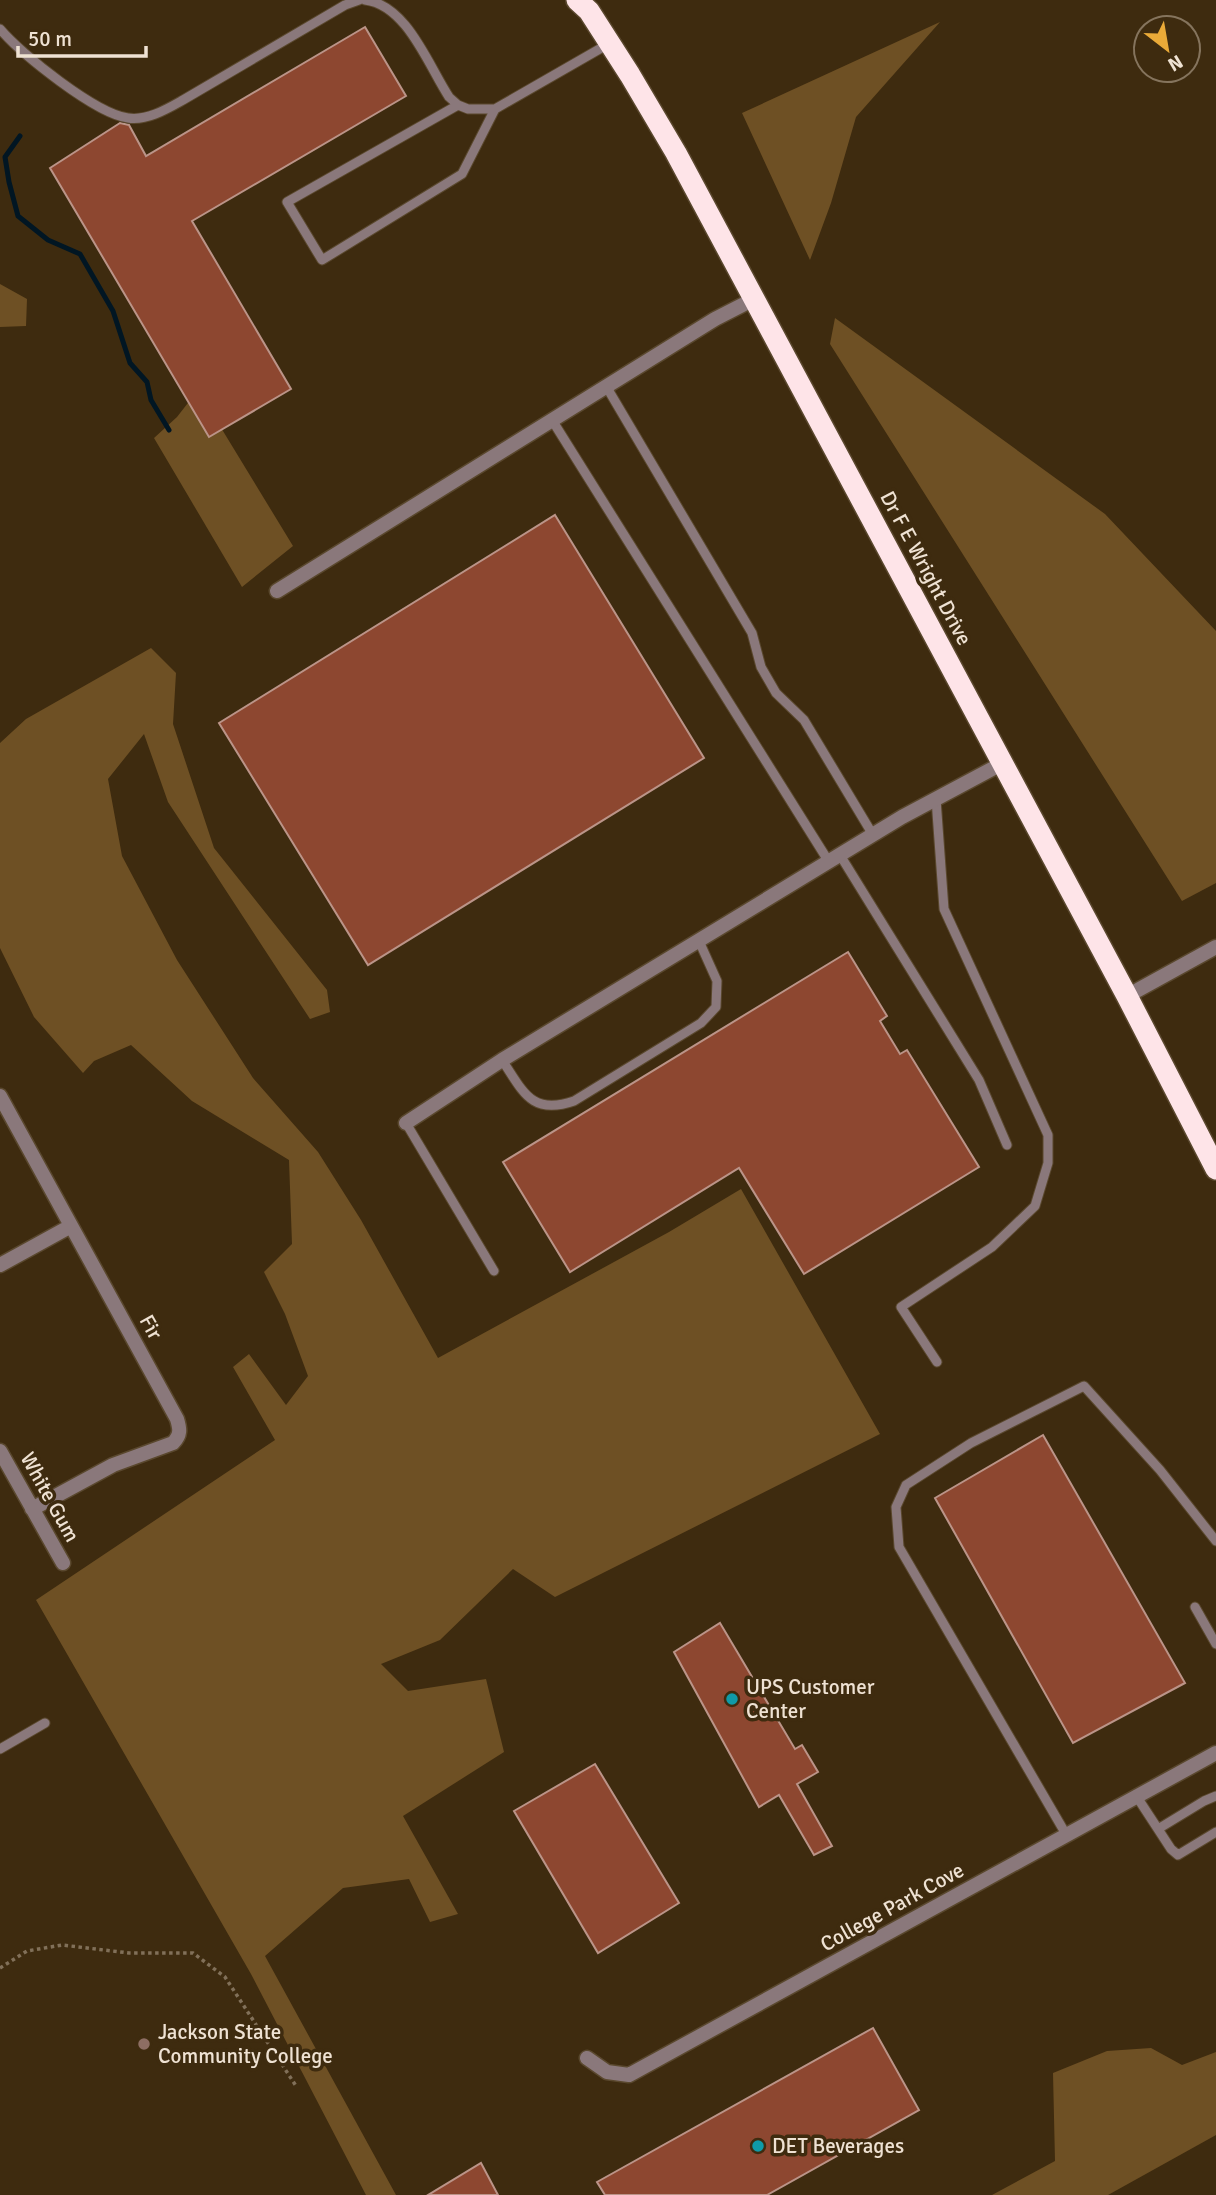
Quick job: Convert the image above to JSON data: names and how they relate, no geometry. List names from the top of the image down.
{
  "streets": {
    "highway": ["Dr F E Wright Drive"],
    "street": ["Fir", "White Gum", "College Park Cove"]
  },
  "crossings": [
    ["Fir", "White Gum"]
  ],
  "places": ["UPS Customer Center", "Jackson State Community College", "DET Beverages"],
  "scale_bar": "50 m",
  "north": "bottom right"
}
